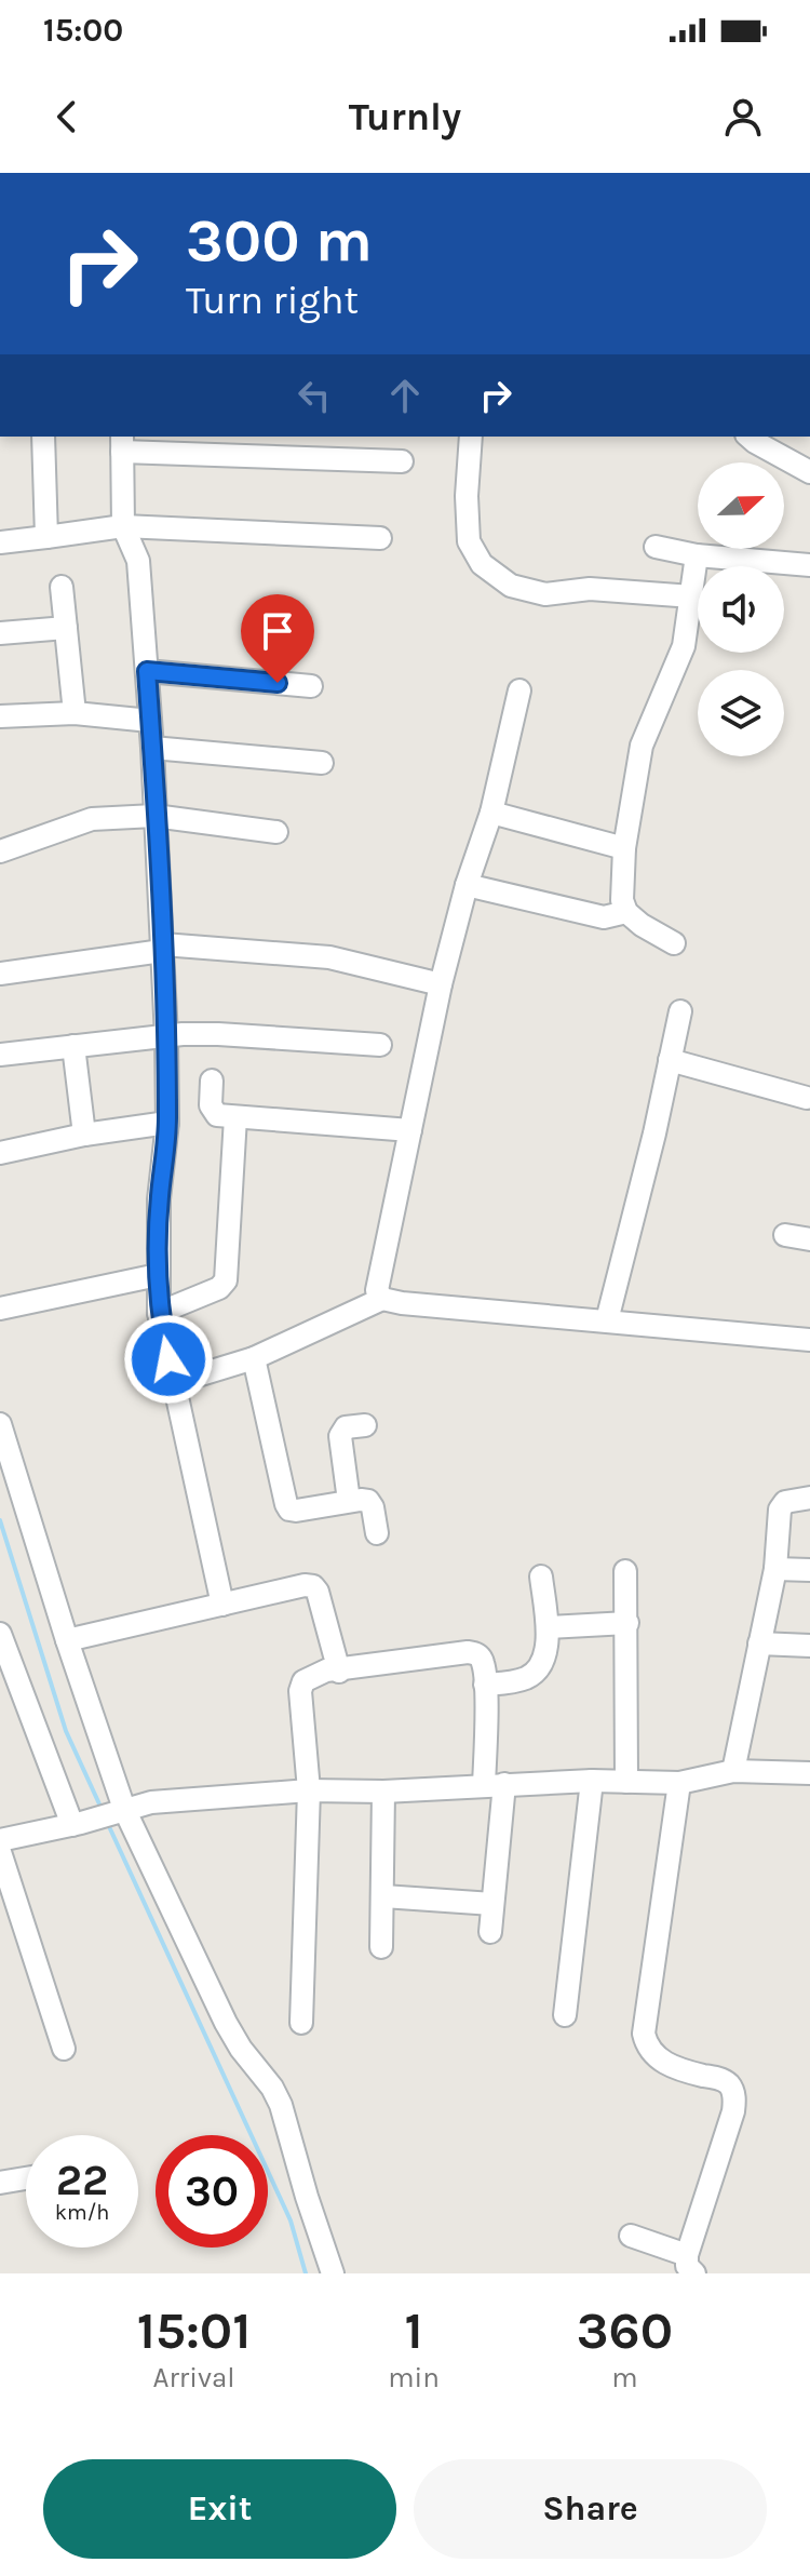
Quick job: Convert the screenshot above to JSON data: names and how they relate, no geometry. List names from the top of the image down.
{
  "north": "right",
  "page": {
    "status": "15:00",
    "header": "Turnly",
    "turn": ["300 m", "Turn right"],
    "speed": "22 km/h",
    "limit": "30",
    "eta": [
      "15:01",
      "Arrival",
      "1",
      "min",
      "360",
      "m"
    ],
    "buttons": ["Exit", "Share"]
  }
}
